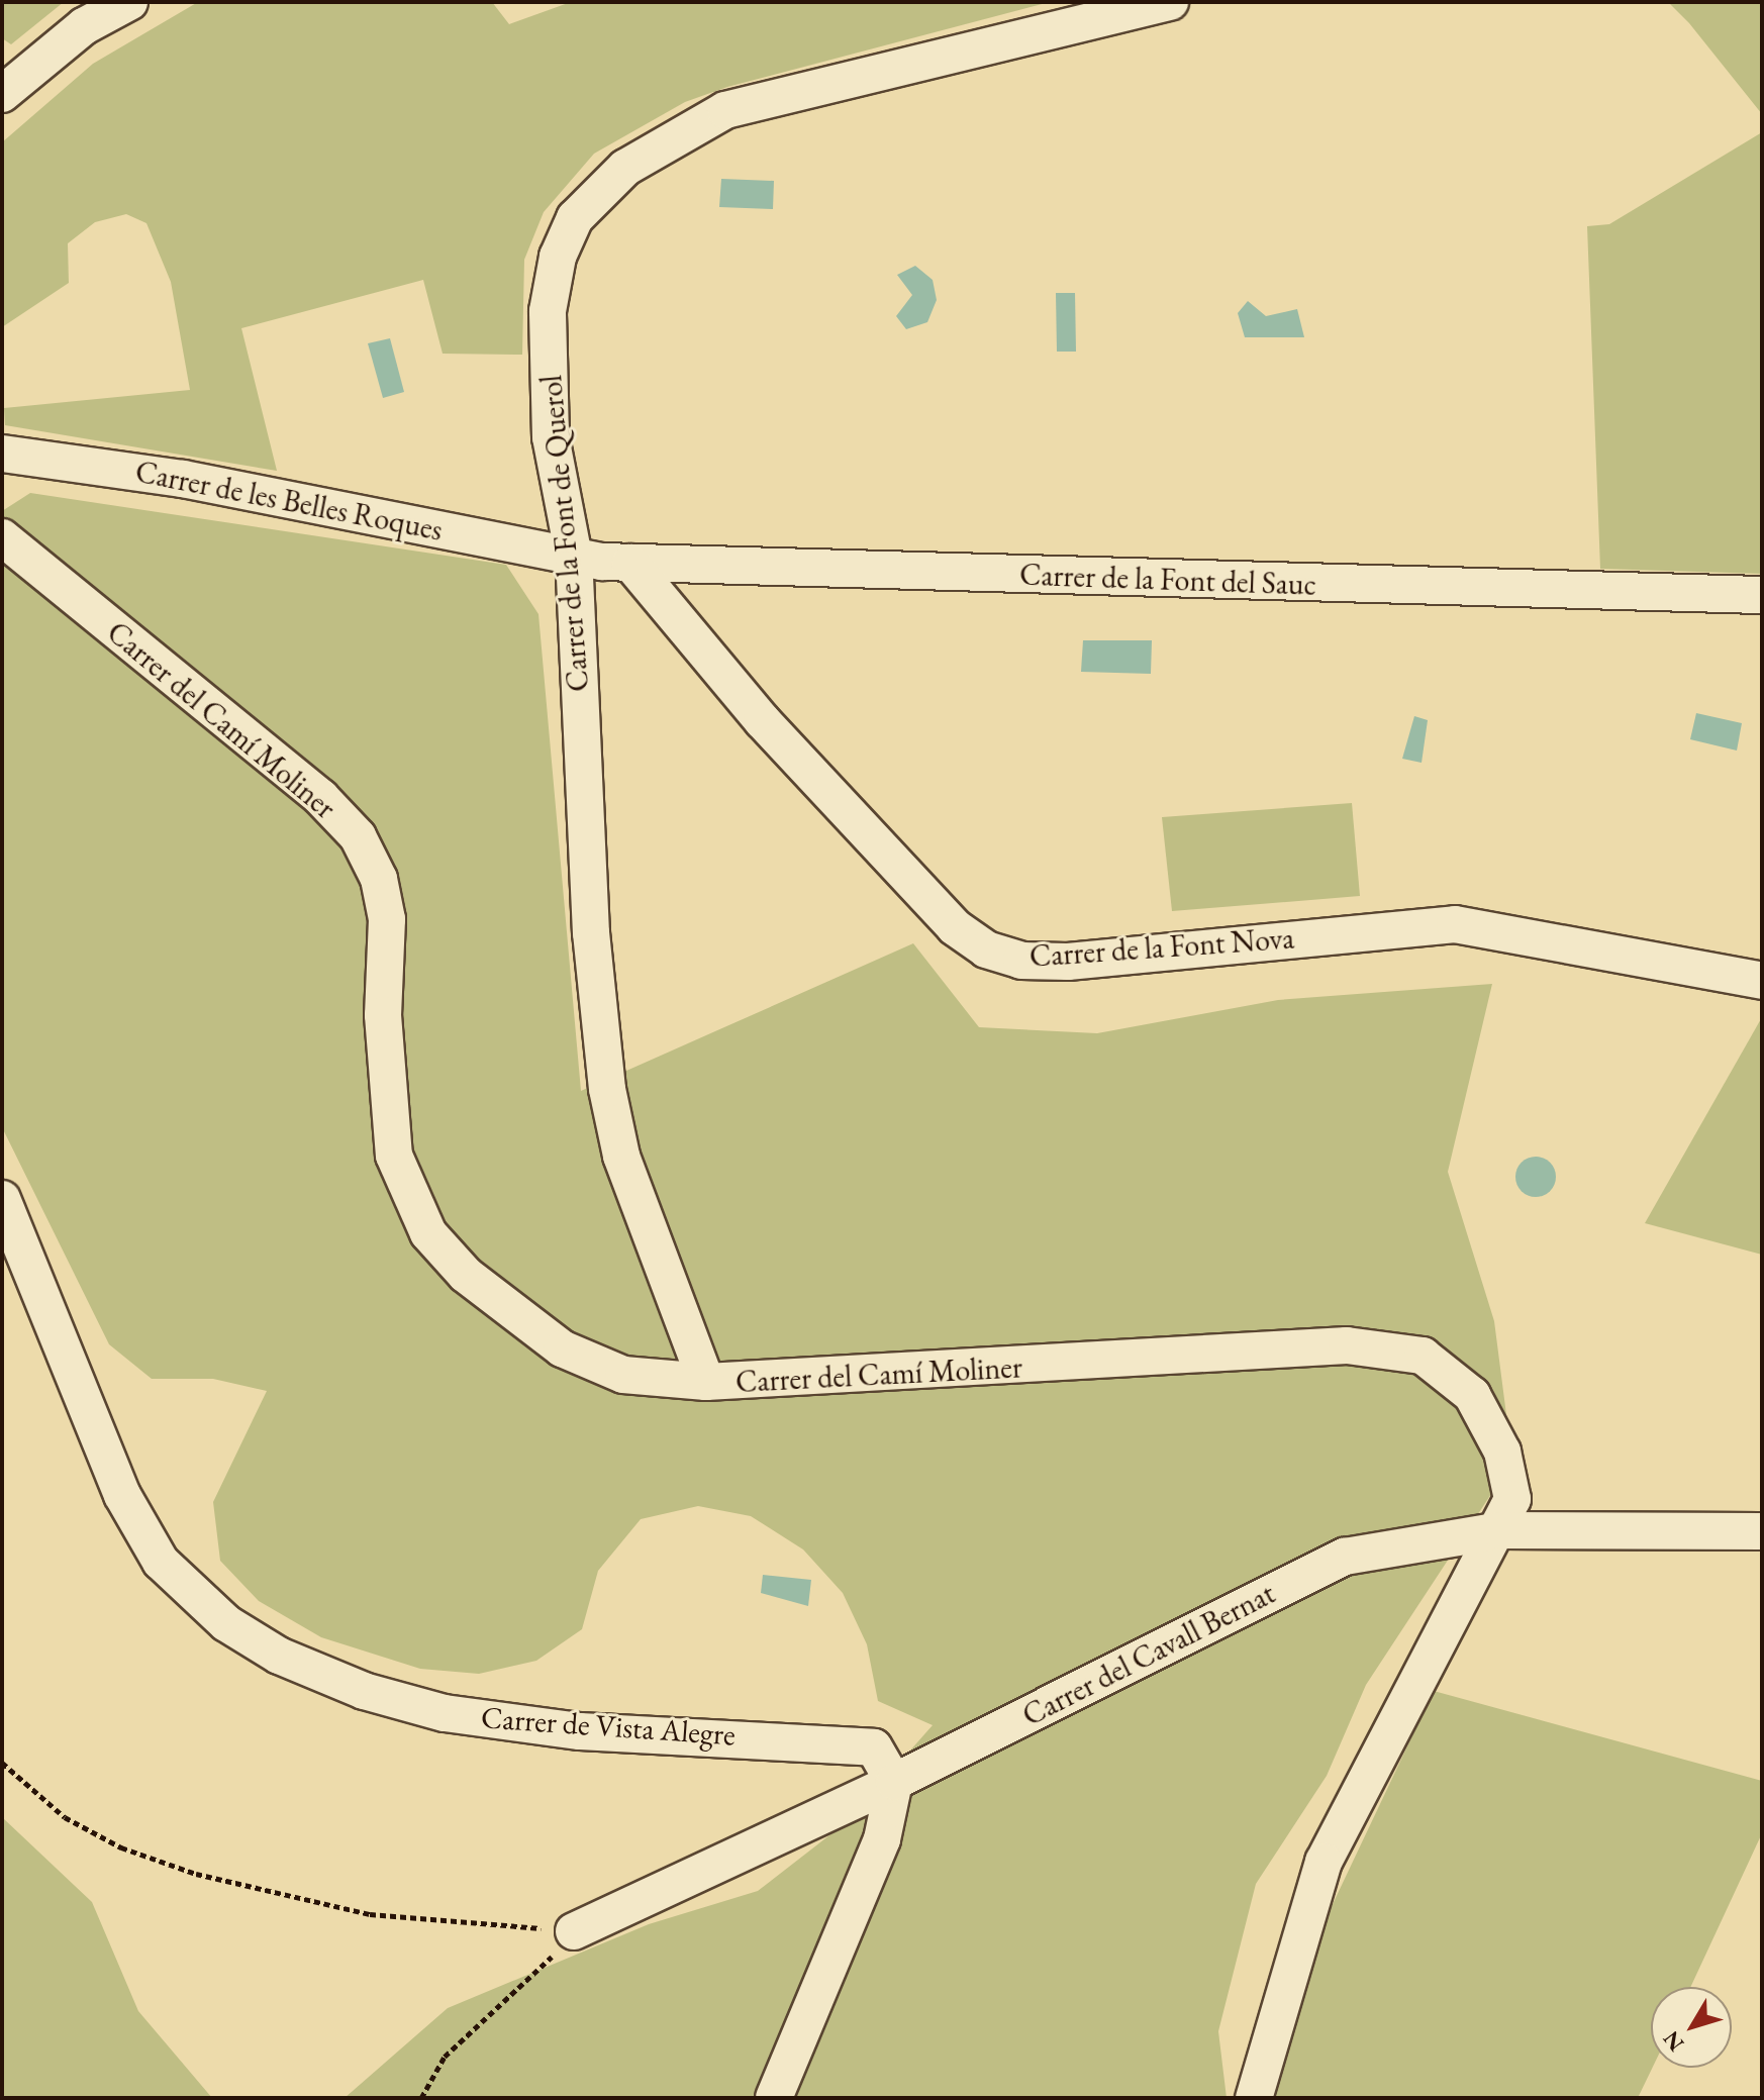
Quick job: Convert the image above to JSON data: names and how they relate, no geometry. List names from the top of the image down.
{
  "streets": {
    "street": [
      "Carrer de les Belles Roques",
      "Carrer de la Font de Querol",
      "Carrer de la Font del Sauc",
      "Carrer del Camí Moliner",
      "Carrer de la Font Nova",
      "Carrer del Cavall Bernat",
      "Carrer de Vista Alegre"
    ]
  },
  "crossings": [
    ["Carrer de les Belles Roques", "Carrer de la Font de Querol"],
    ["Carrer de les Belles Roques", "Carrer de la Font del Sauc"],
    ["Carrer de la Font de Querol", "Carrer de la Font del Sauc"],
    ["Carrer de la Font de Querol", "Carrer del Camí Moliner"],
    ["Carrer de la Font del Sauc", "Carrer de la Font Nova"],
    ["Carrer del Camí Moliner", "Carrer del Cavall Bernat"],
    ["Carrer del Cavall Bernat", "Carrer de Vista Alegre"]
  ],
  "north": "bottom left"
}
